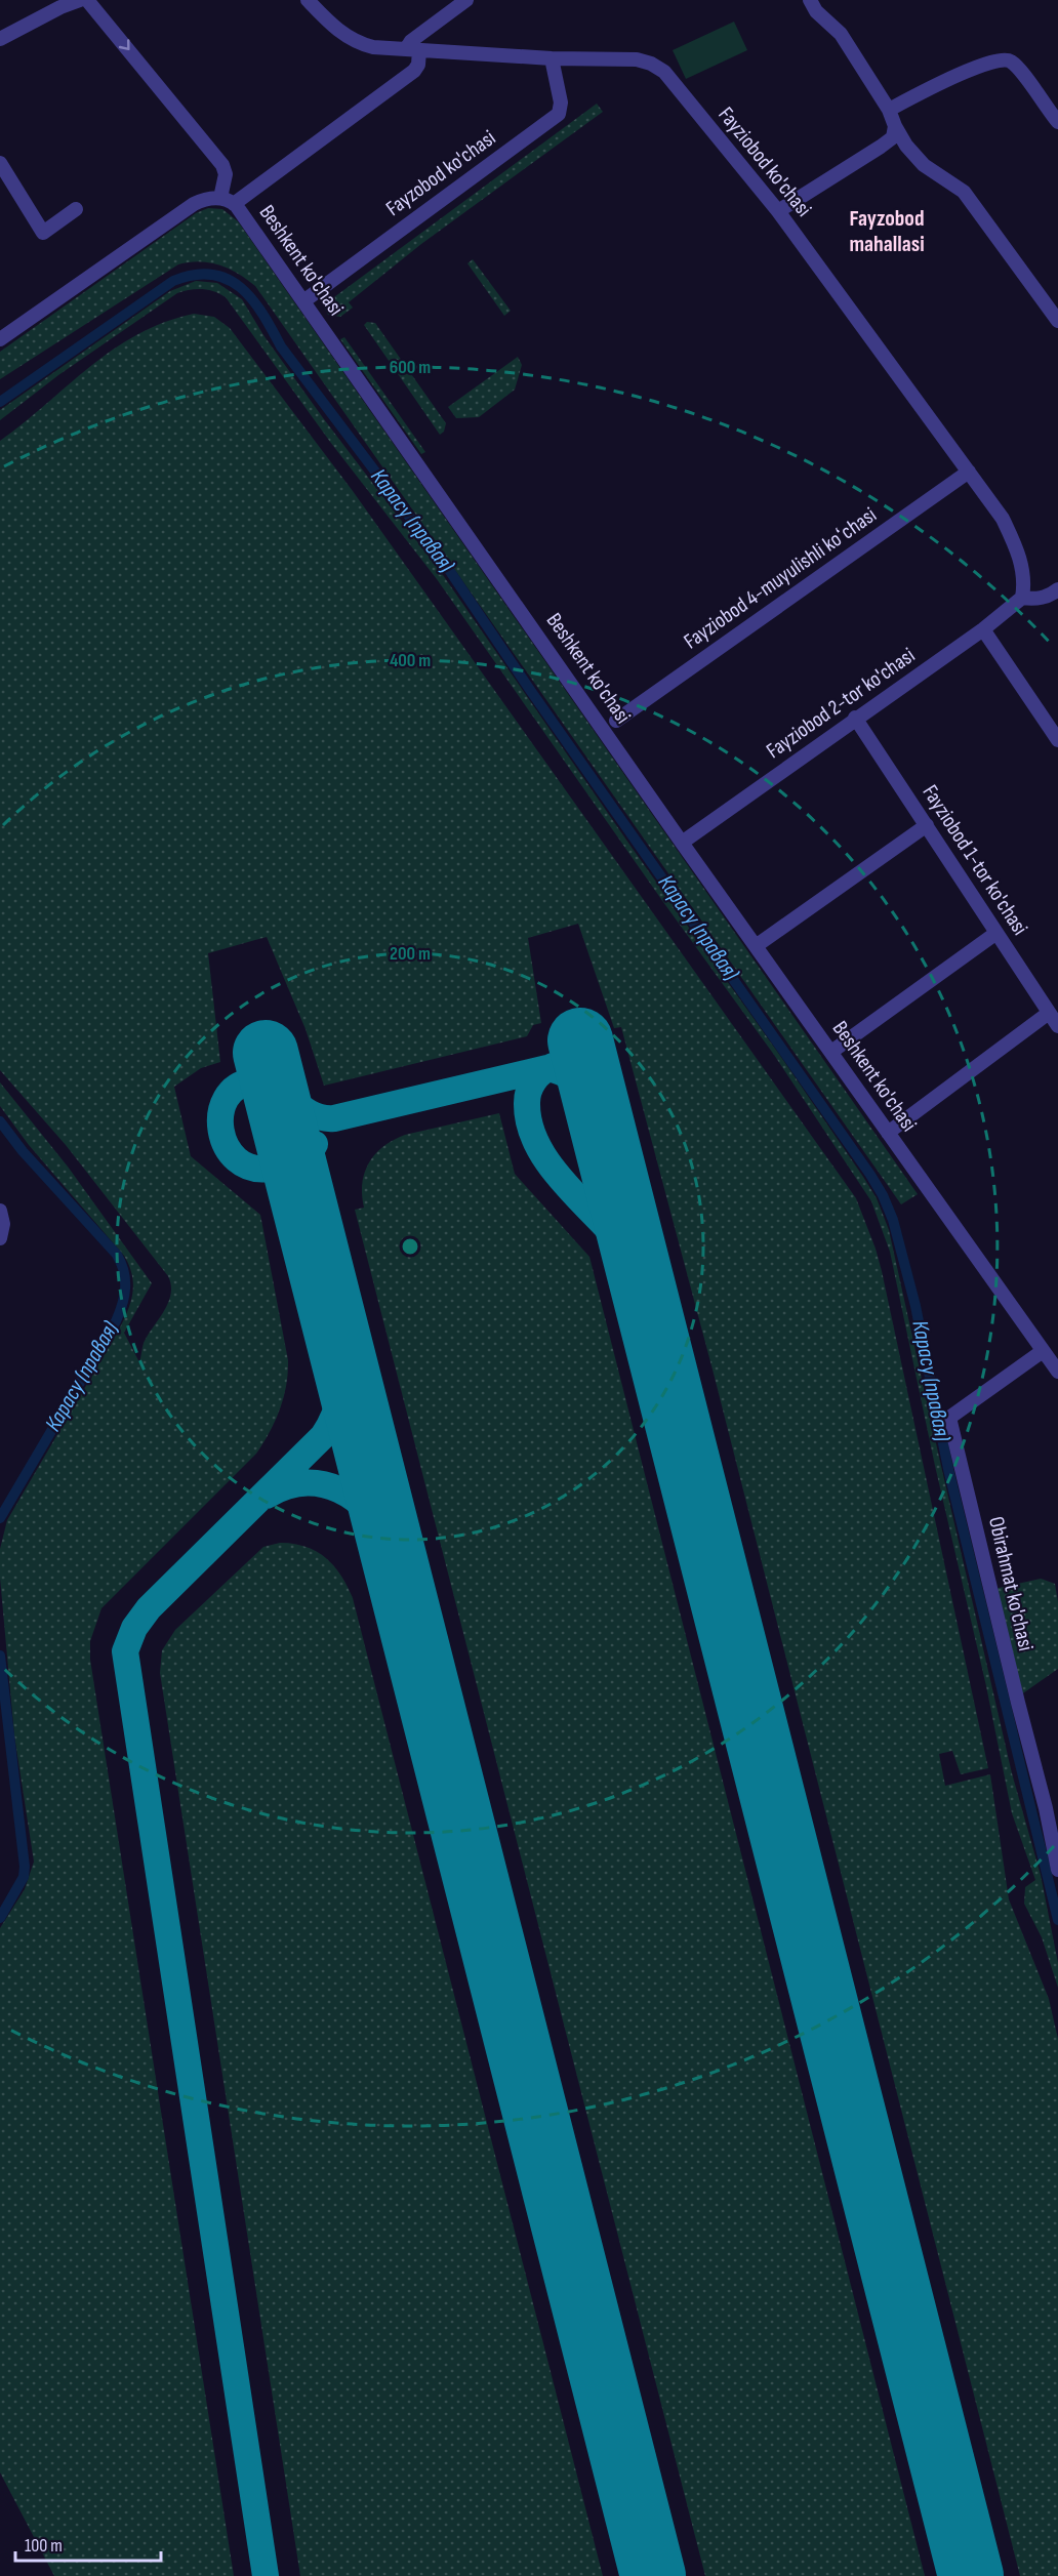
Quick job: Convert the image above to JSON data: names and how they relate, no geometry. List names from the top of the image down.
{
  "streets": {
    "street": [
      "Fayziobod ko'chasi",
      "Fayzobod ko'chasi",
      "Beshkent ko'chasi",
      "Fayziobod 4-muyulishli koʻchasi",
      "Fayziobod 2-tor ko'chasi",
      "Fayziobod 1-tor ko'chasi",
      "Obirahmat ko'chasi"
    ]
  },
  "crossings": [
    ["Fayziobod ko'chasi", "Fayzobod ko'chasi"],
    ["Fayziobod ko'chasi", "Fayziobod 4-muyulishli koʻchasi"],
    ["Fayziobod ko'chasi", "Fayziobod 2-tor ko'chasi"],
    ["Fayzobod ko'chasi", "Beshkent ko'chasi"],
    ["Beshkent ko'chasi", "Fayziobod 2-tor ko'chasi"],
    ["Beshkent ko'chasi", "Obirahmat ko'chasi"],
    ["Fayziobod 2-tor ko'chasi", "Fayziobod 1-tor ko'chasi"]
  ],
  "districts": ["Fayzobod mahallasi"],
  "water": ["Карасу (правая)"],
  "scale_bar": "100 m",
  "rings": ["600 m", "400 m", "200 m"]
}
